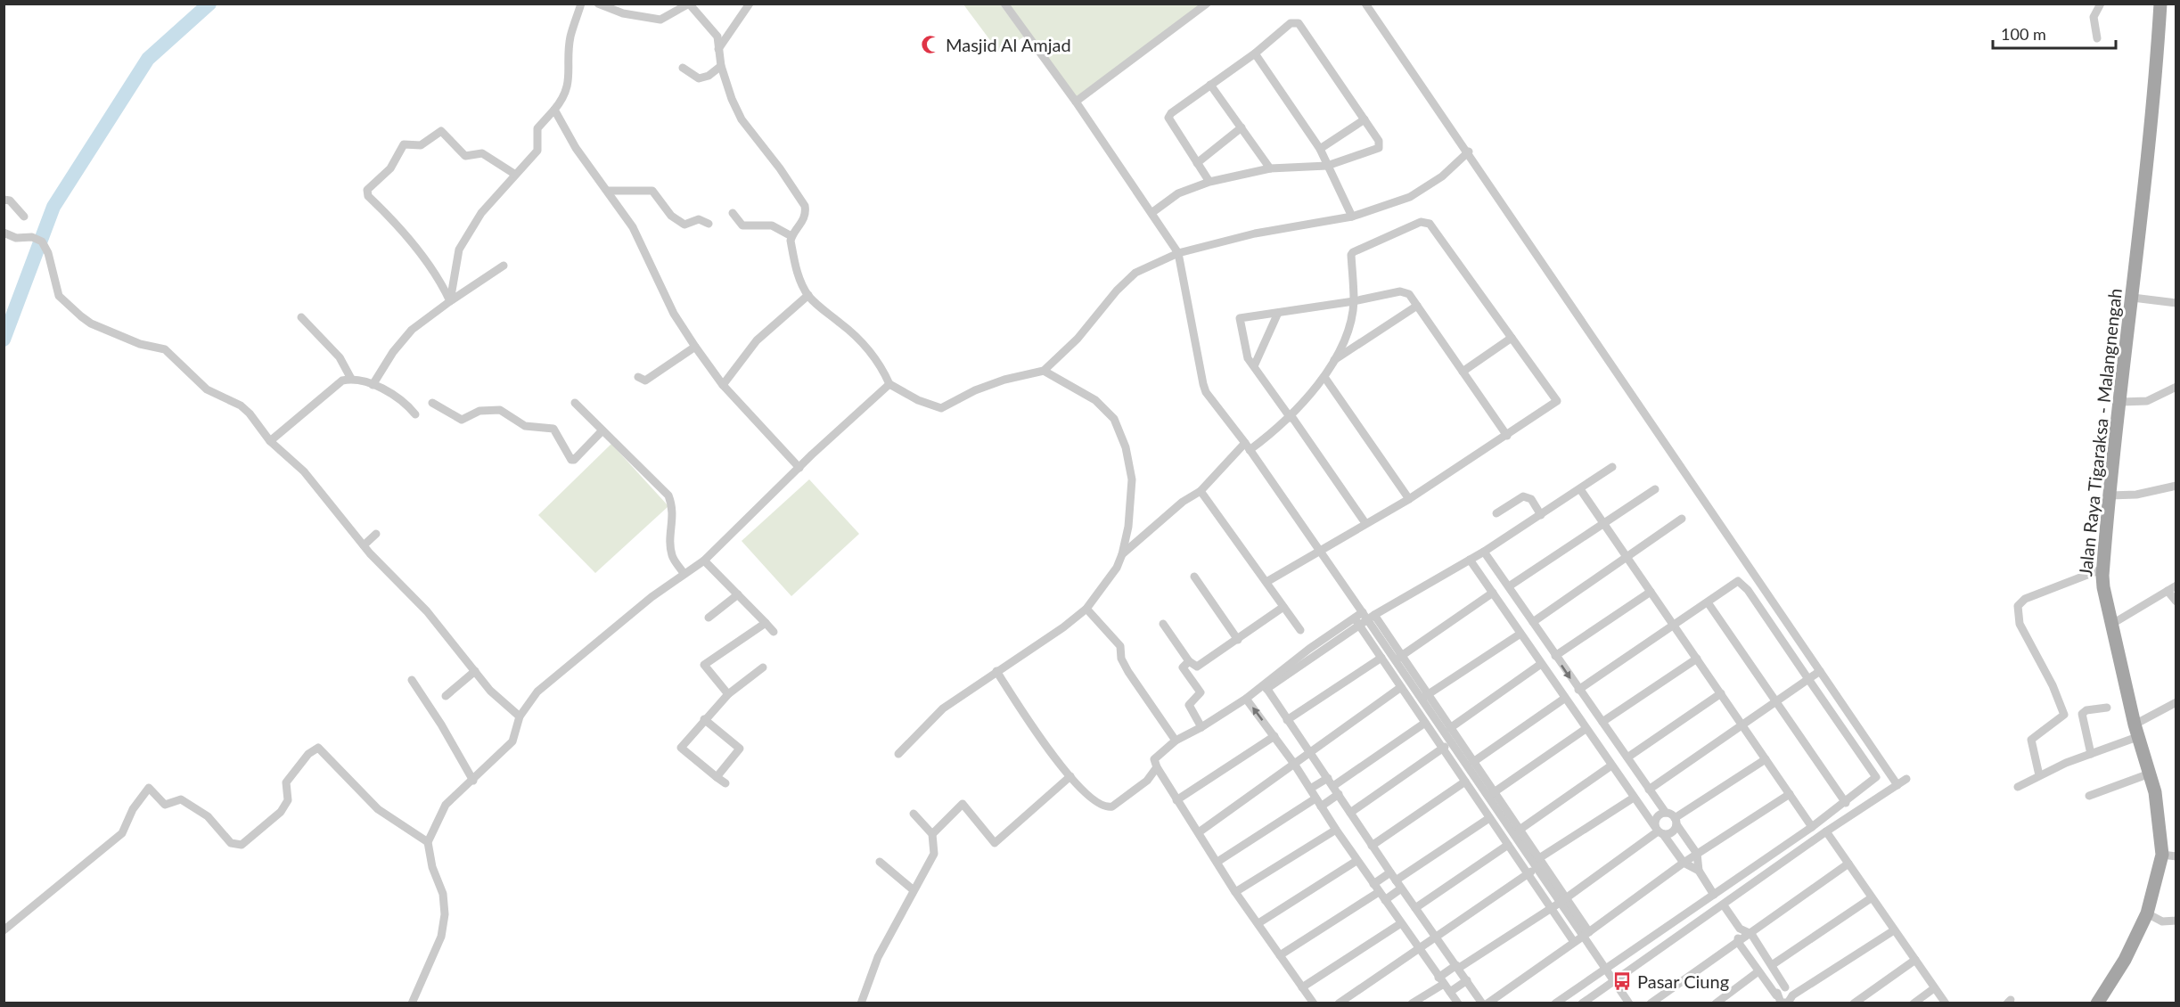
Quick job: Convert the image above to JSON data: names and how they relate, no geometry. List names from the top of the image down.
{
  "streets": {
    "main road": ["Jalan Raya Tigaraksa - Malangnengah"]
  },
  "places": {
    "mosque": ["Masjid Al Amjad"],
    "bus stop": ["Pasar Ciung"]
  },
  "scale_bar": "100 m"
}
